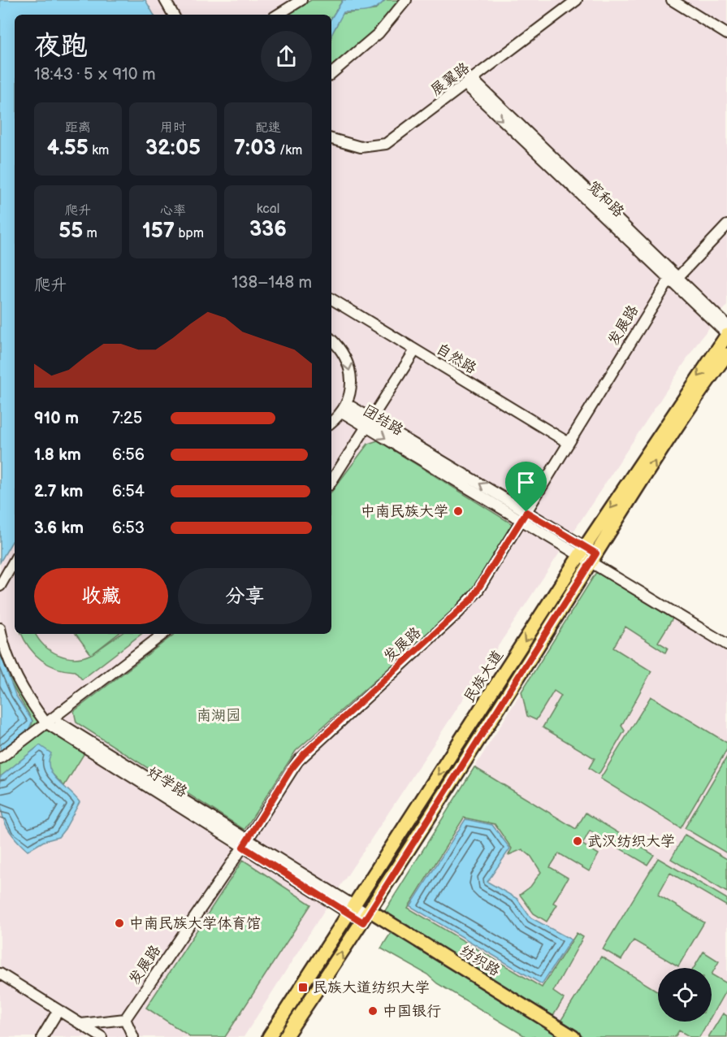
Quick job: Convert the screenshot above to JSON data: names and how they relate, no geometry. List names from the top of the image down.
{
  "streets": {
    "main road": ["民族大道", "纺织路"],
    "street": [
      "展翼路",
      "宽和路",
      "发展路",
      "自然路",
      "团结路",
      "好学路"
    ]
  },
  "crossings": [
    ["展翼路", "宽和路"],
    ["宽和路", "发展路"],
    ["宽和路", "民族大道"],
    ["发展路", "自然路"],
    ["发展路", "团结路"],
    ["发展路", "好学路"],
    ["团结路", "民族大道"],
    ["民族大道", "好学路"],
    ["民族大道", "纺织路"],
    ["好学路", "纺织路"]
  ],
  "parks": ["南湖园"],
  "places": {
    "other": [
      "中南民族大学",
      "武汉纺织大学",
      "中南民族大学体育馆",
      "中国银行"
    ],
    "transit": ["民族大道纺织大学"]
  },
  "page": {
    "heading": ["夜跑", "18:43 · 5 × 910 m"],
    "stats": [
      ["距离", "4.55 km"],
      ["用时", "32:05"],
      ["配速", "7:03 /km"],
      ["爬升", "55 m"],
      ["心率", "157 bpm"],
      ["kcal", "336"]
    ],
    "chart": ["爬升", "138–148 m"],
    "list": [
      {
        "name": "910 m",
        "note": "7:25"
      },
      {
        "name": "1.8 km",
        "note": "6:56"
      },
      {
        "name": "2.7 km",
        "note": "6:54"
      },
      {
        "name": "3.6 km",
        "note": "6:53"
      }
    ],
    "buttons": ["收藏", "分享"]
  }
}
